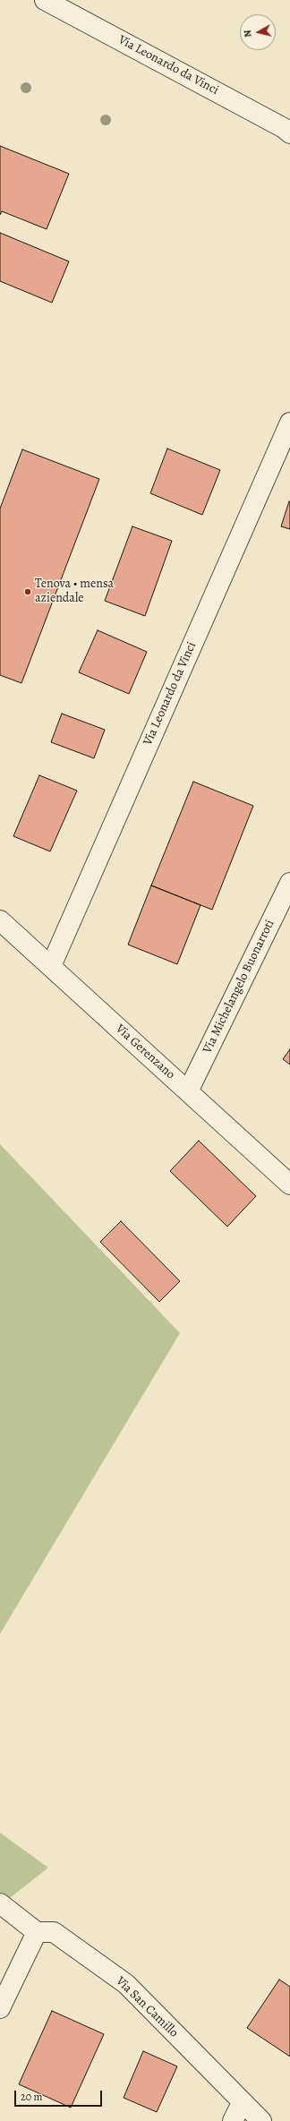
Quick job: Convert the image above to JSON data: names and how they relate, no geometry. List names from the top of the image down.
{
  "streets": {
    "street": [
      "Via Leonardo da Vinci",
      "Via Michelangelo Buonarroti",
      "Via Gerenzano",
      "Via San Camillo"
    ]
  },
  "crossings": [
    ["Via Leonardo da Vinci", "Via Gerenzano"],
    ["Via Michelangelo Buonarroti", "Via Gerenzano"]
  ],
  "places": ["Tenova • mensa aziendale"],
  "scale_bar": "20 m",
  "north": "left"
}
